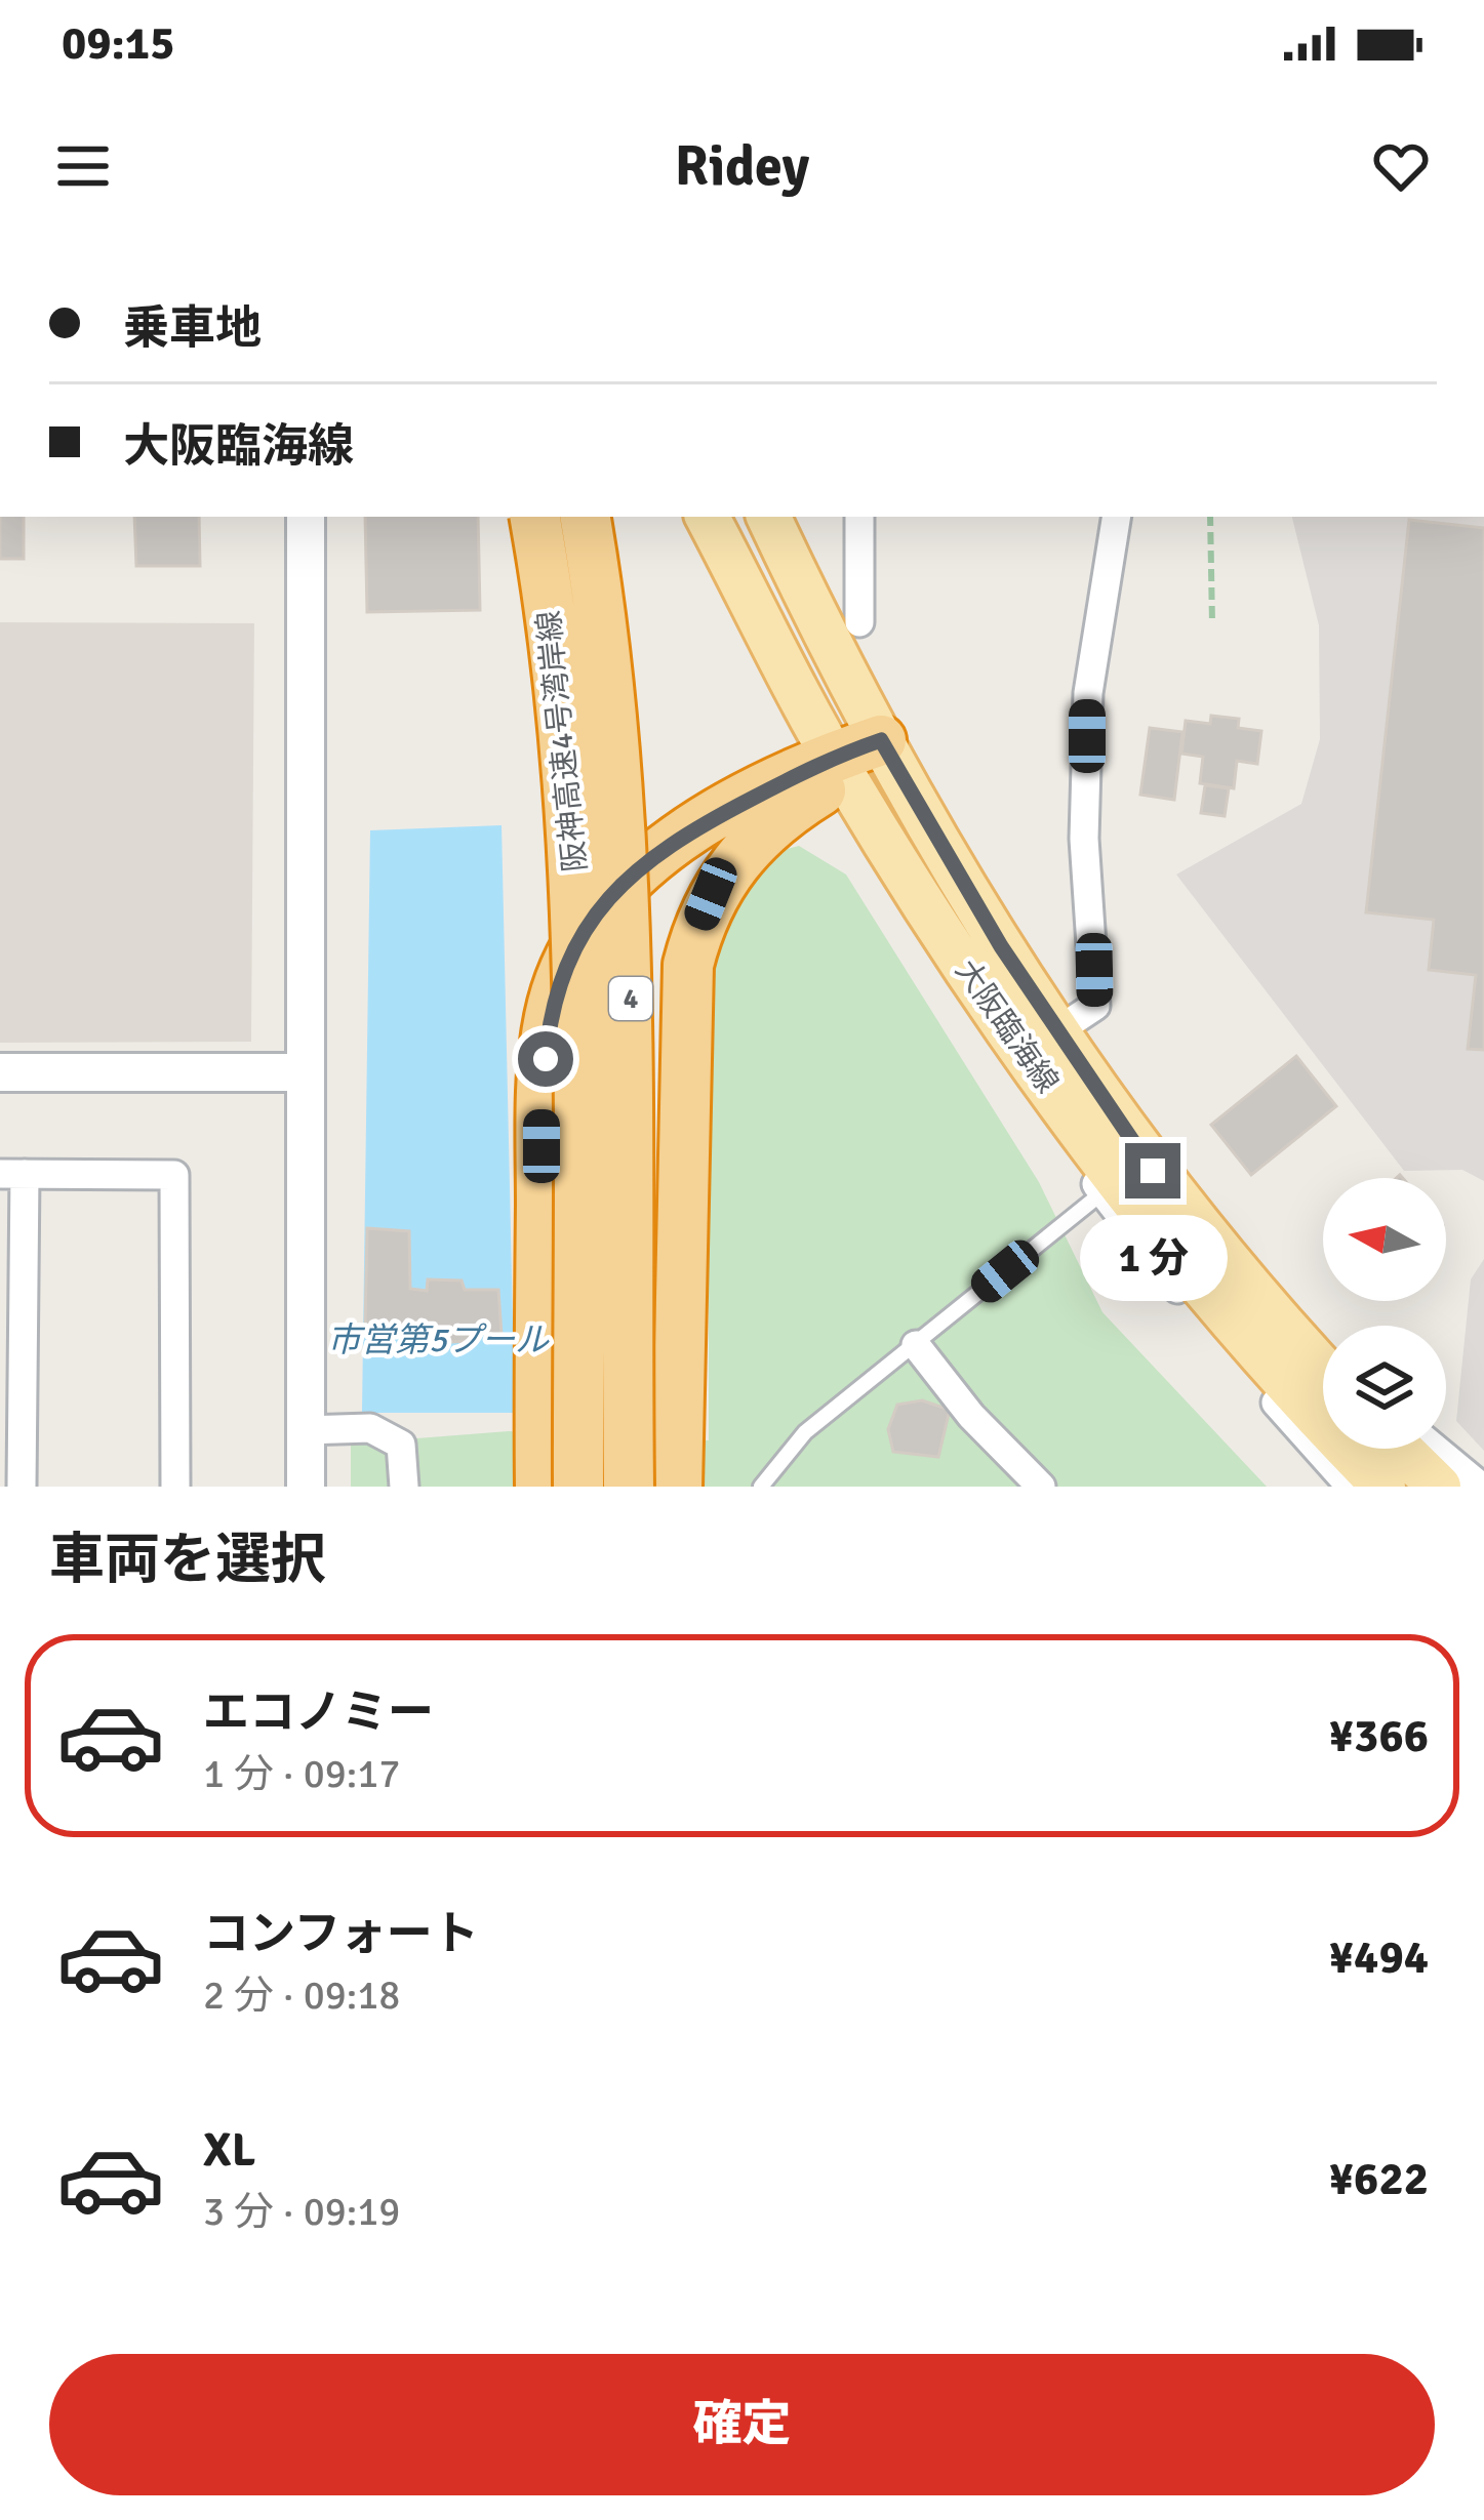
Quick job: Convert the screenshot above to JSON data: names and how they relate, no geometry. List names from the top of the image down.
{
  "streets": {
    "highway": ["阪神高速4号湾岸線", "4"],
    "main road": ["大阪臨海線"]
  },
  "water": ["市営第5プール"],
  "north": "left",
  "page": {
    "status": "09:15",
    "header": "Ridey",
    "banner": ["乗車地", "大阪臨海線"],
    "bubble": "1 分",
    "heading": "車両を選択",
    "list": [
      {
        "name": "エコノミー",
        "note": "1 分 · 09:17",
        "value": "¥366"
      },
      {
        "name": "コンフォート",
        "note": "2 分 · 09:18",
        "value": "¥494"
      },
      {
        "name": "XL",
        "note": "3 分 · 09:19",
        "value": "¥622"
      }
    ],
    "buttons": "確定"
  }
}
